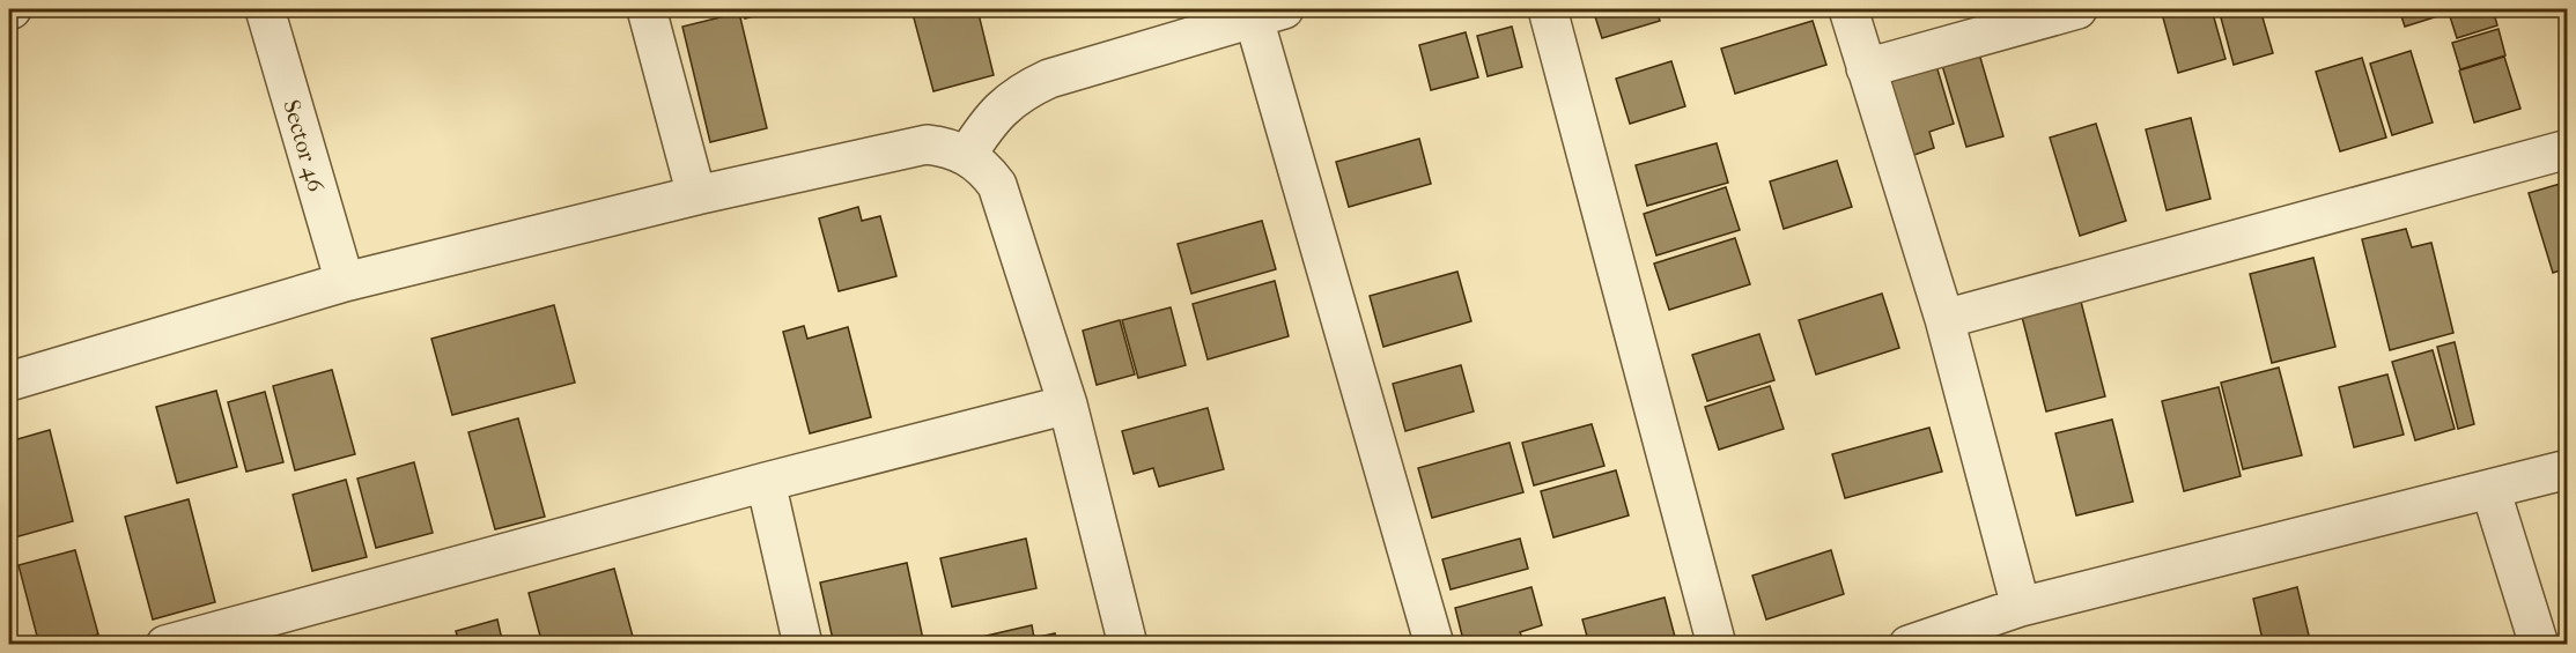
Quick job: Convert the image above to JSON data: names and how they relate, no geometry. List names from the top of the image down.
{
  "streets": {
    "street": ["Sector 46"]
  }
}
